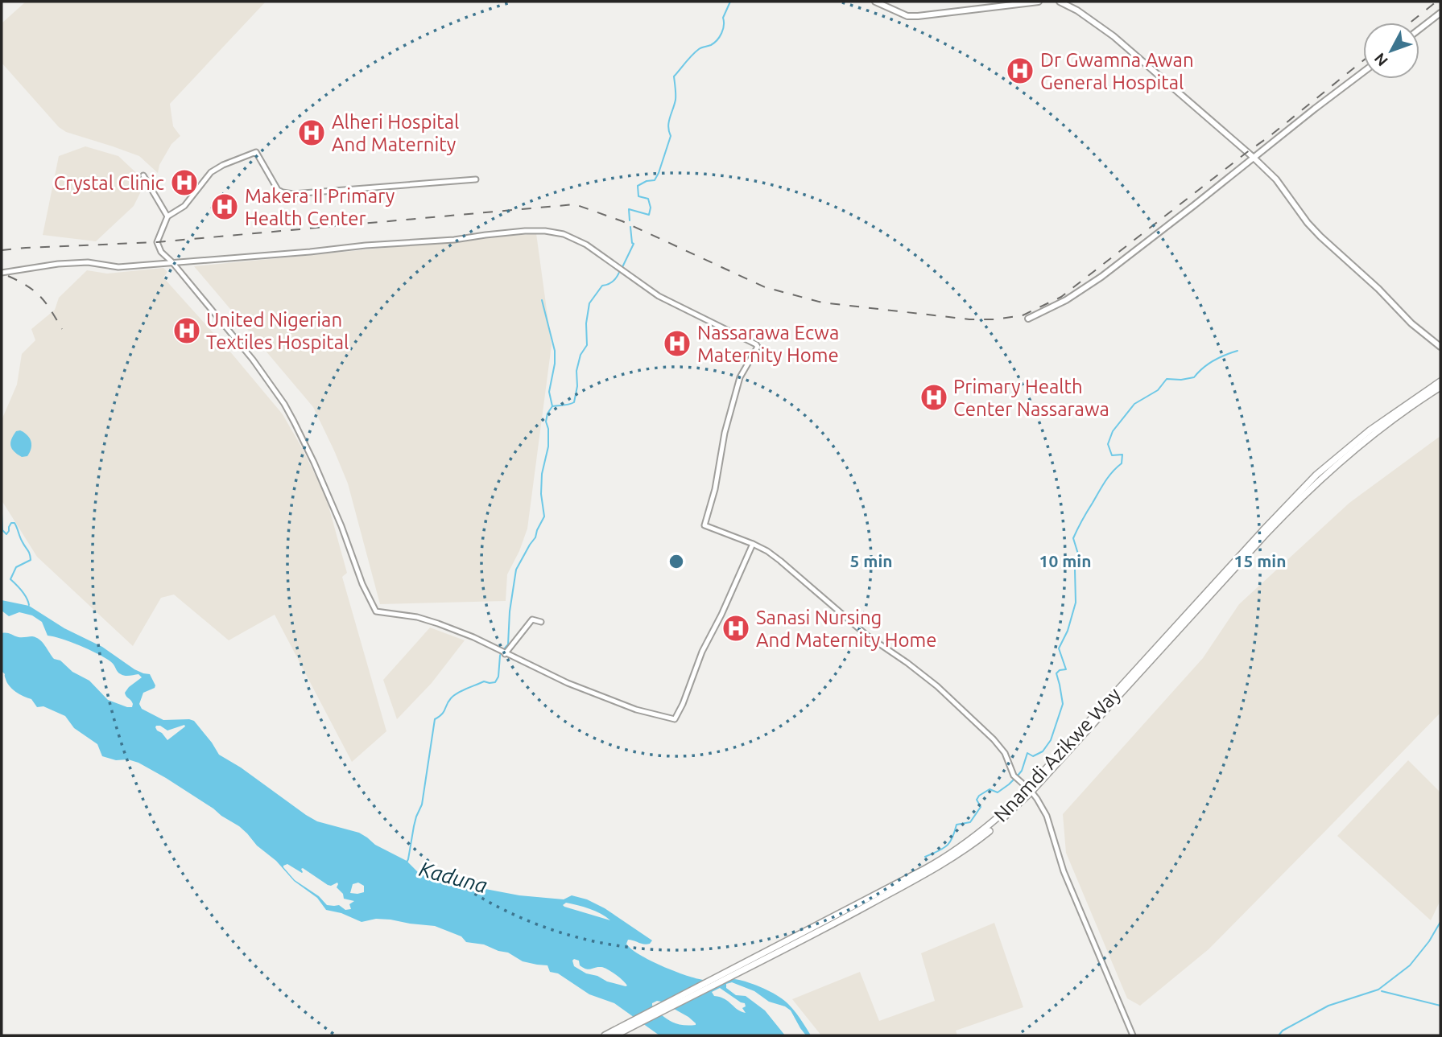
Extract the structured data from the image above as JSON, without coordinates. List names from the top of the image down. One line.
{"streets":{"highway":["Nnamdi Azikwe Way"]},"water":["Kaduna"],"places":{"hospital":["Dr Gwamna Awan General Hospital","Alheri Hospital And Maternity","Crystal Clinic","Makera II Primary Health Center","United Nigerian Textiles Hospital","Nassarawa Ecwa Maternity Home","Primary Health Center Nassarawa","Sanasi Nursing And Maternity Home"]},"north":"bottom left","rings":["5 min","10 min","15 min"]}
